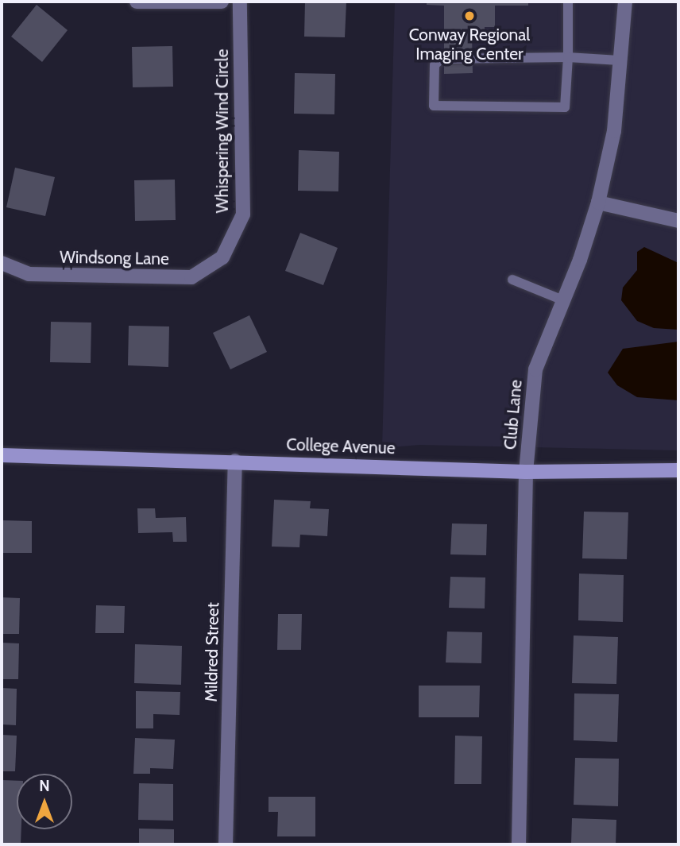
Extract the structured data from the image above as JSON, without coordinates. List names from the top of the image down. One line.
{"streets":{"street":["Whispering Wind Circle","Windsong Lane","Club Lane","College Avenue","Mildred Street"]},"crossings":[["Whispering Wind Circle","Windsong Lane"],["Club Lane","College Avenue"],["College Avenue","Mildred Street"]],"places":["Conway Regional Imaging Center"],"north":"top"}
